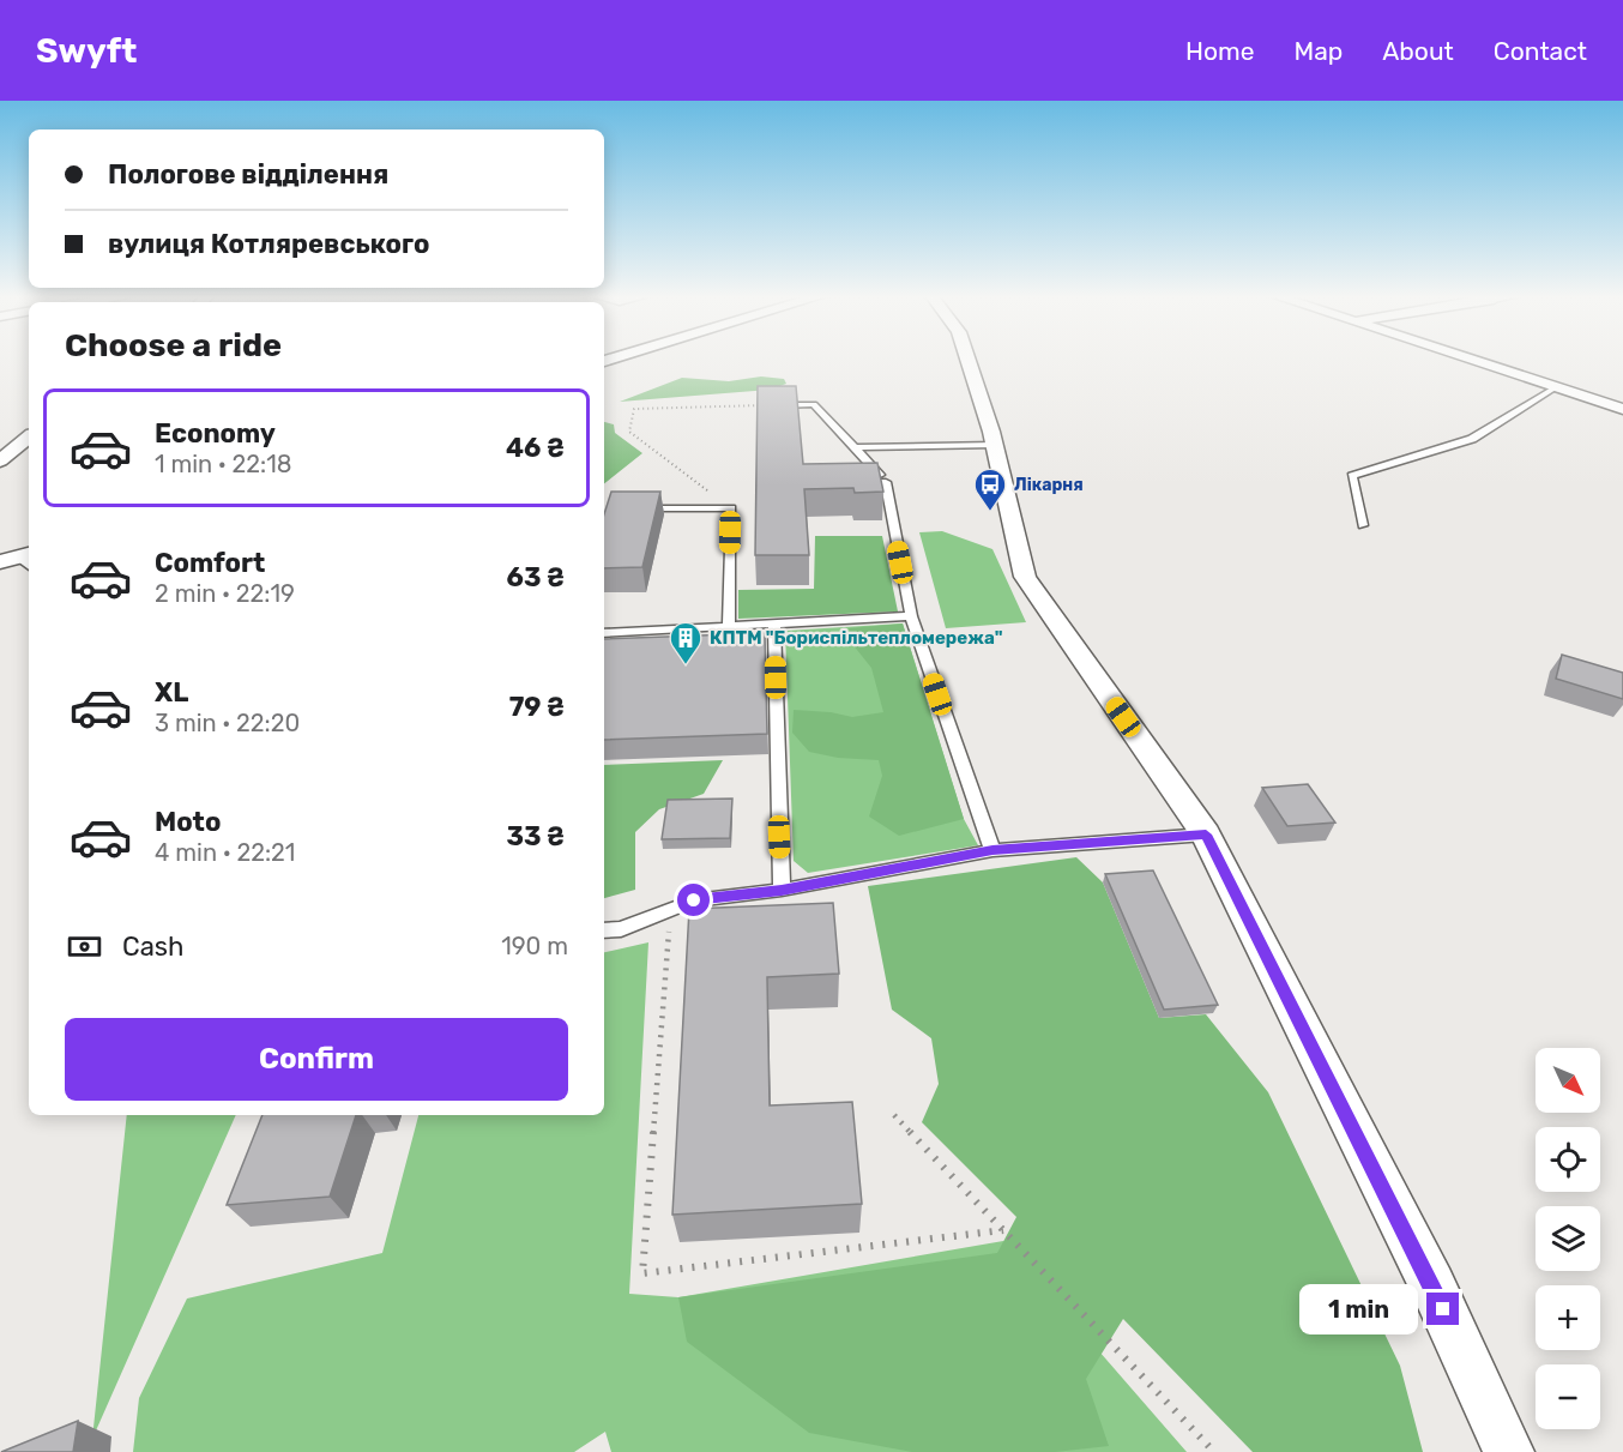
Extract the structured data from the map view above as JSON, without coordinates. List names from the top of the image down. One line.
{"places":{"bus stop":["Лікарня"],"building":["КПТМ \"Бориспільтепломережа\""]},"north":"bottom right","page":{"header":"Swyft","nav":["Home","Map","About","Contact"],"banner":["Пологове відділення","вулиця Котляревського"],"heading":"Choose a ride","list":[{"name":"Economy","note":"1 min · 22:18","value":"46 ₴"},{"name":"Comfort","note":"2 min · 22:19","value":"63 ₴"},{"name":"XL","note":"3 min · 22:20","value":"79 ₴"},{"name":"Moto","note":"4 min · 22:21","value":"33 ₴"}],"pay":["Cash","190 m"],"buttons":"Confirm","map_buttons":["+","−"],"bubble":"1 min"}}
